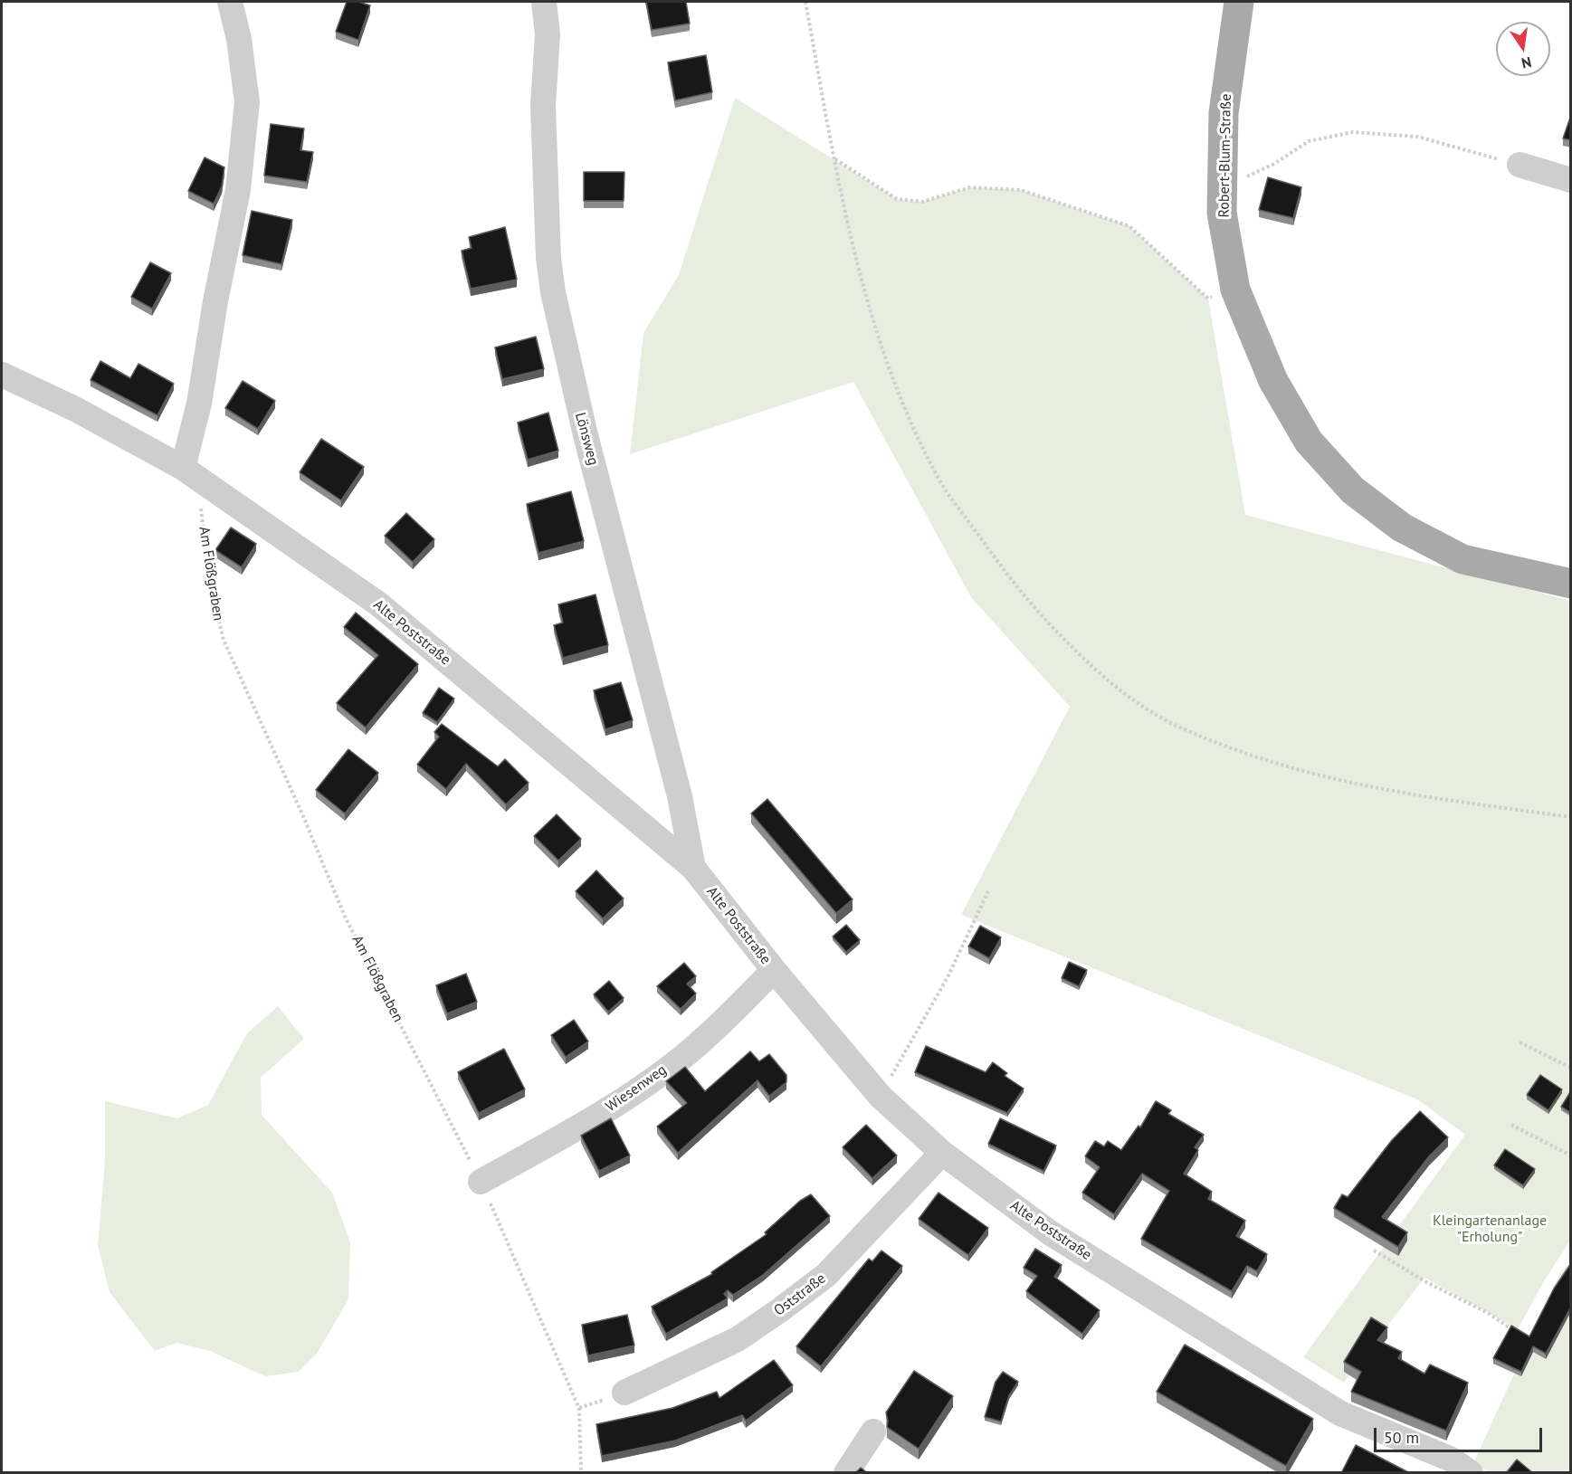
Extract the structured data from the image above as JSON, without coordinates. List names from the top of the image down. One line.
{"streets":{"main road":["Robert-Blum-Straße"],"street":["Lönsweg","Alte Poststraße","Wiesenweg","Oststraße"],"path":["Am Flößgraben"]},"crossings":[["Lönsweg","Alte Poststraße"],["Am Flößgraben","Alte Poststraße"],["Am Flößgraben","Wiesenweg"],["Alte Poststraße","Wiesenweg"],["Alte Poststraße","Oststraße"]],"parks":["Kleingartenanlage \"Erholung\""],"scale_bar":"50 m","north":"bottom"}
